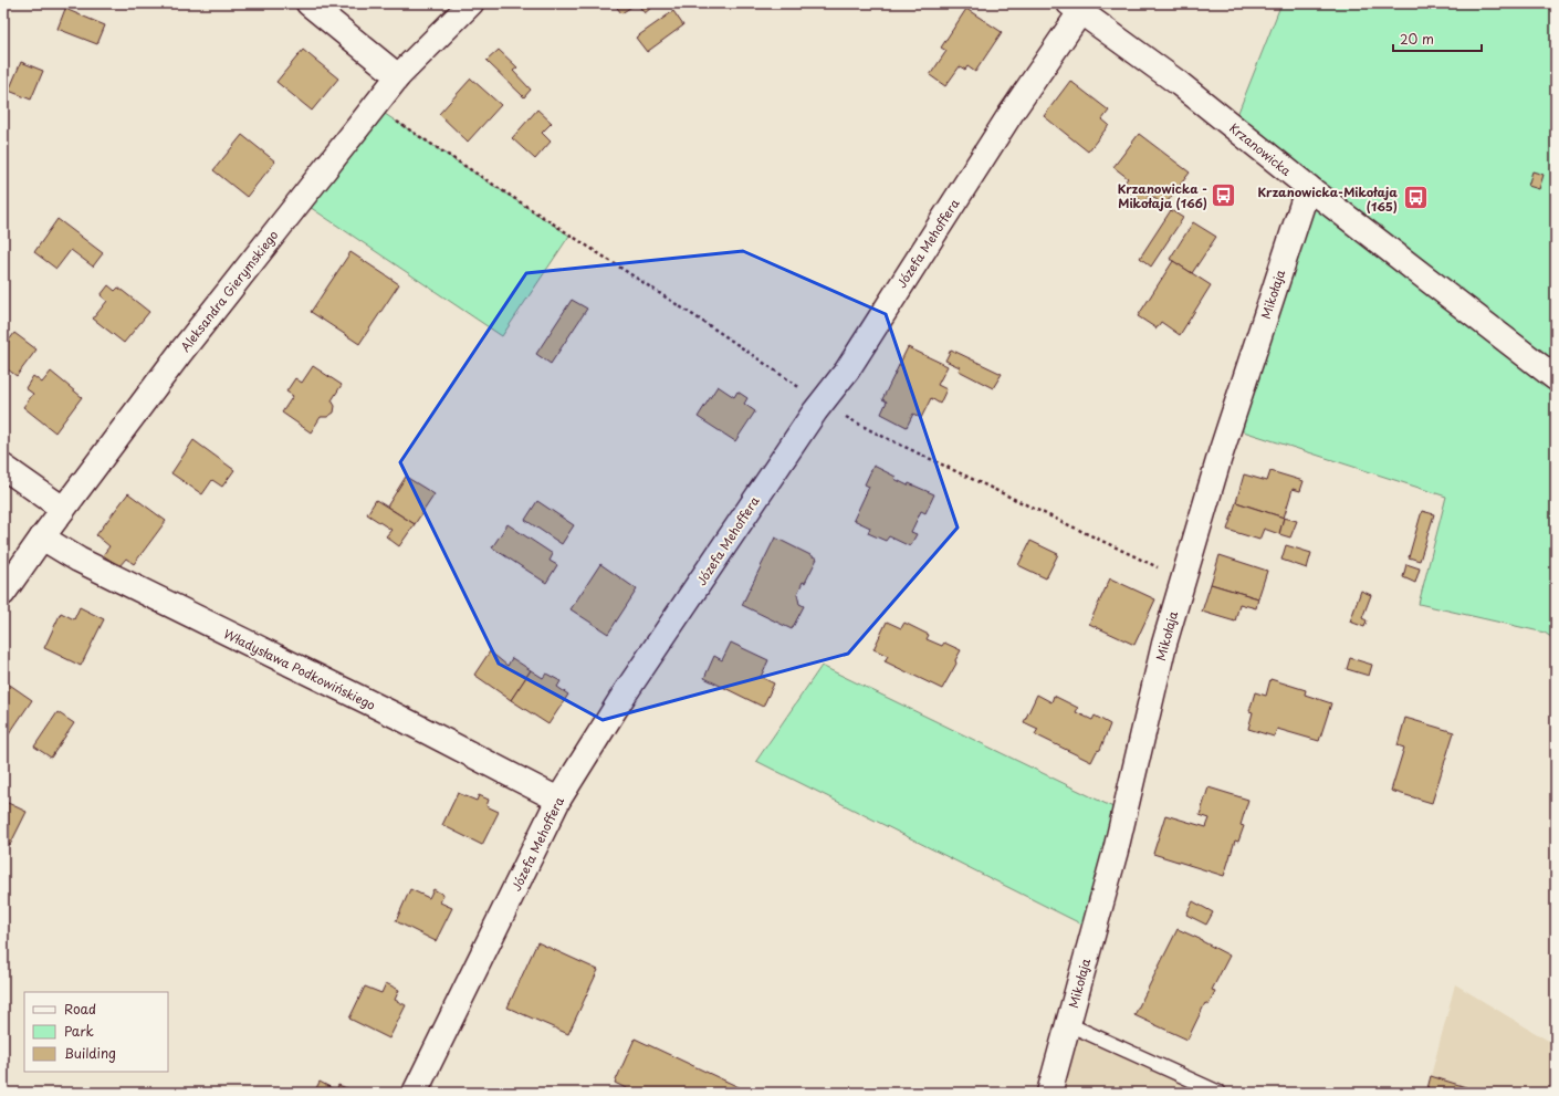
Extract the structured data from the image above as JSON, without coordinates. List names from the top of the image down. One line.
{"streets":{"street":["Krzanowicka","Józefa Mehoffera","Aleksandra Gierymskiego","Mikołaja","Władysława Podkowińskiego"]},"crossings":[["Krzanowicka","Józefa Mehoffera"],["Krzanowicka","Mikołaja"],["Józefa Mehoffera","Władysława Podkowińskiego"],["Aleksandra Gierymskiego","Władysława Podkowińskiego"]],"places":{"bus stop":["Krzanowicka - Mikołaja (166)","Krzanowicka-Mikołaja (165)"]},"legend":["Road","Park","Building"],"scale_bar":"20 m"}
